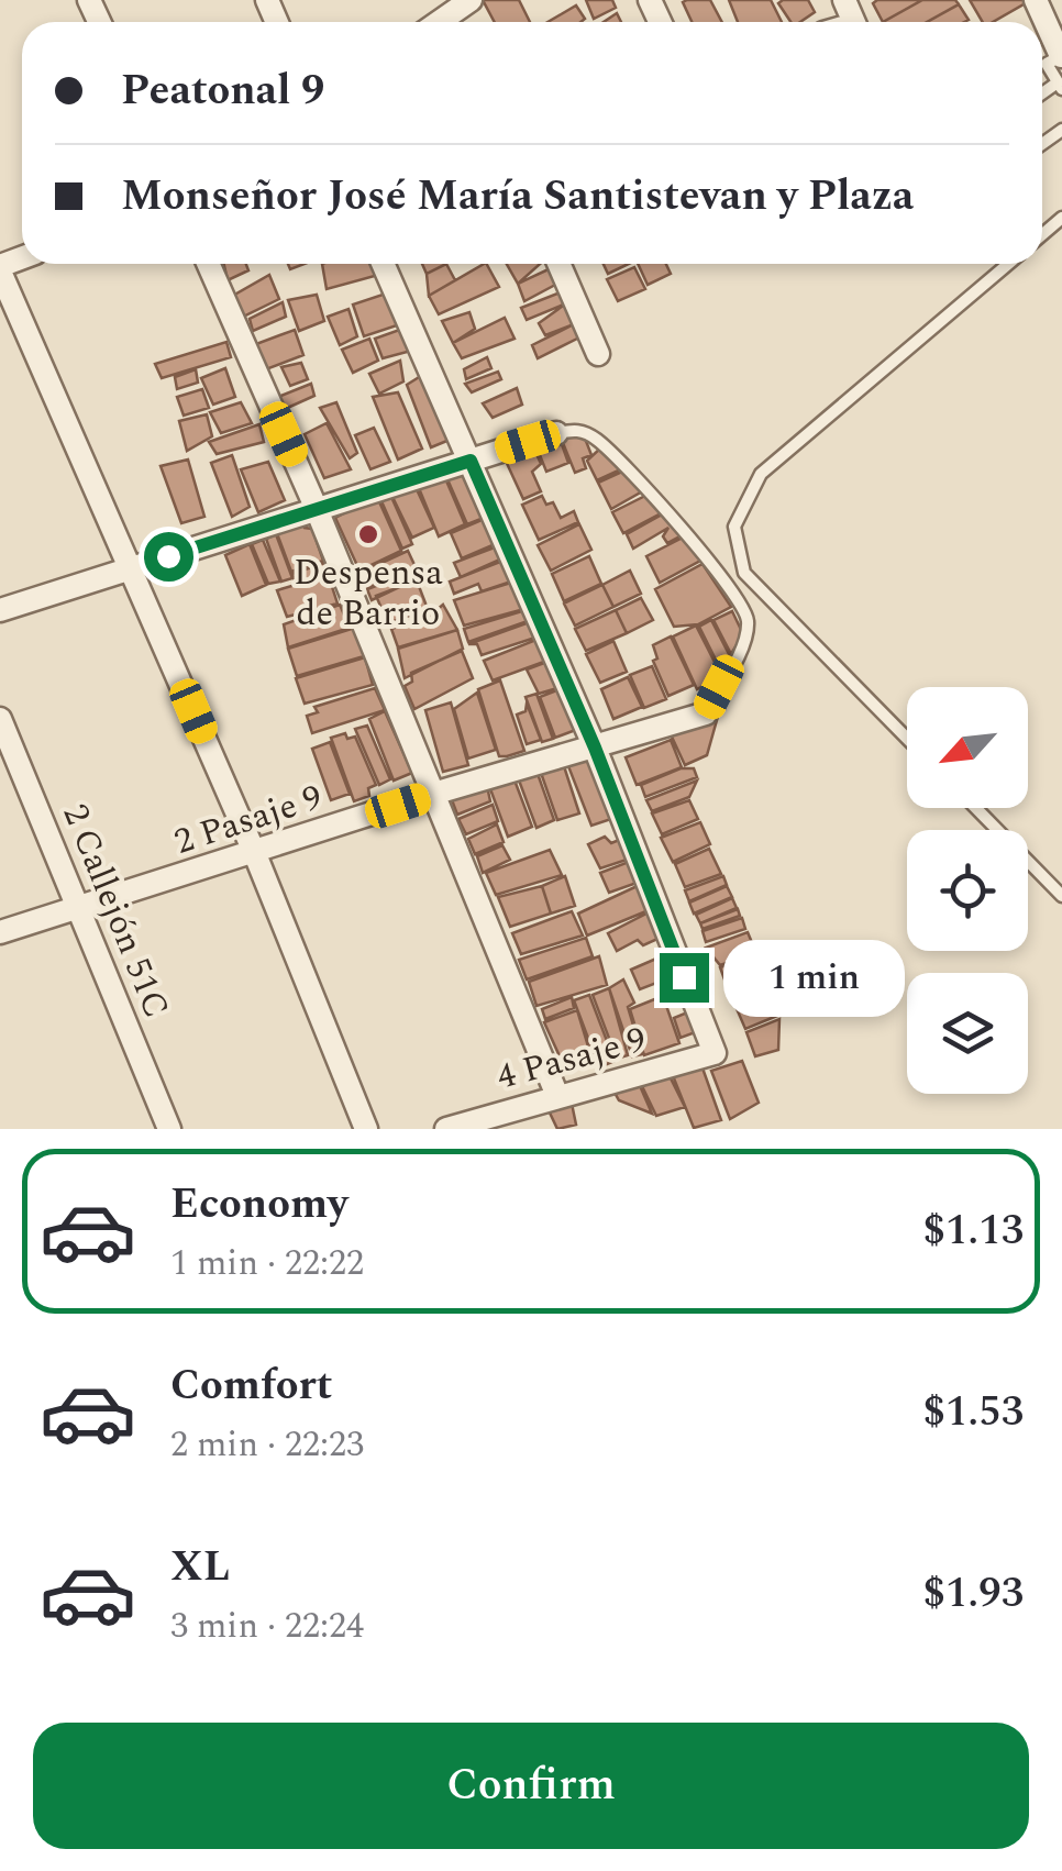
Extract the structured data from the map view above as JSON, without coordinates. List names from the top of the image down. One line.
{"streets":{"street":["2 Pasaje 9","2 Callejón 51C","4 Pasaje 9"]},"crossings":[["2 Pasaje 9","2 Callejón 51C"],["2 Pasaje 9","4 Pasaje 9"]],"places":["Despensa de Barrio"],"north":"bottom left","page":{"banner":["Peatonal 9","Monseñor José María Santistevan y Plaza"],"bubble":"1 min","list":[{"name":"Economy","note":"1 min · 22:22","value":"$1.13"},{"name":"Comfort","note":"2 min · 22:23","value":"$1.53"},{"name":"XL","note":"3 min · 22:24","value":"$1.93"}],"buttons":"Confirm"}}
